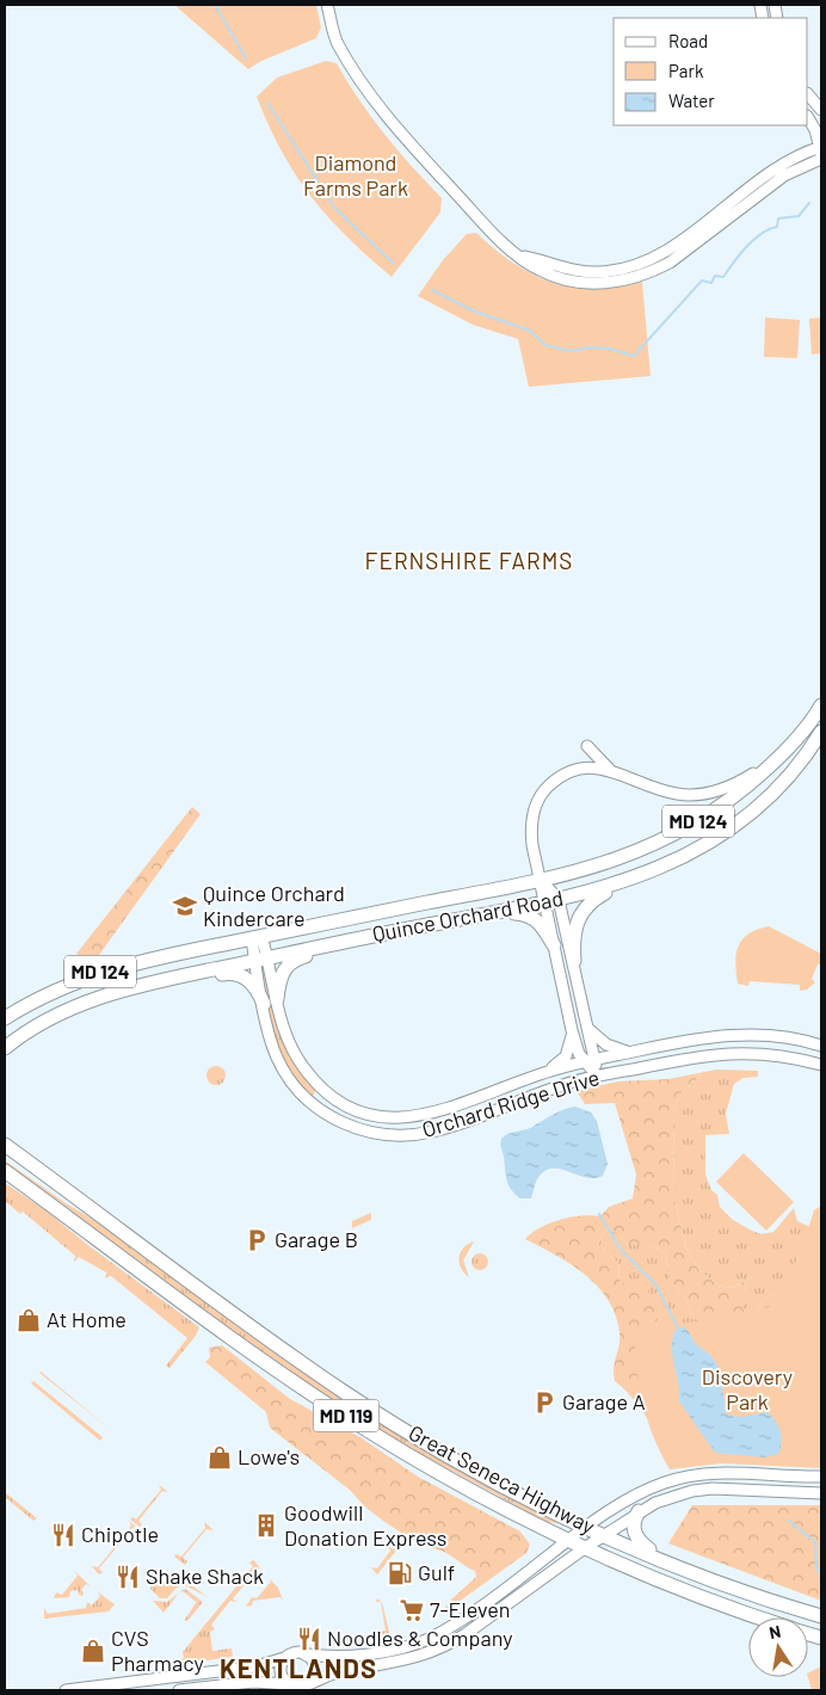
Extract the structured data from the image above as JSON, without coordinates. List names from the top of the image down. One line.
{"streets":{"main road":["MD 124","Quince Orchard Road","MD 119","Great Seneca Highway"],"street":["Orchard Ridge Drive"]},"crossings":[["Quince Orchard Road","Orchard Ridge Drive"]],"districts":["FERNSHIRE FARMS","KENTLANDS"],"parks":["Diamond Farms Park","Discovery Park"],"places":{"school or university":["Quince Orchard Kindercare"],"parking":["Garage B","Garage A"],"shop":["At Home","Lowe's","CVS Pharmacy"],"building":["Goodwill Donation Express"],"restaurant":["Chipotle","Shake Shack","Noodles & Company"],"fuel station":["Gulf"],"supermarket":["7-Eleven"]},"legend":["Road","Park","Water"],"north":"top"}
